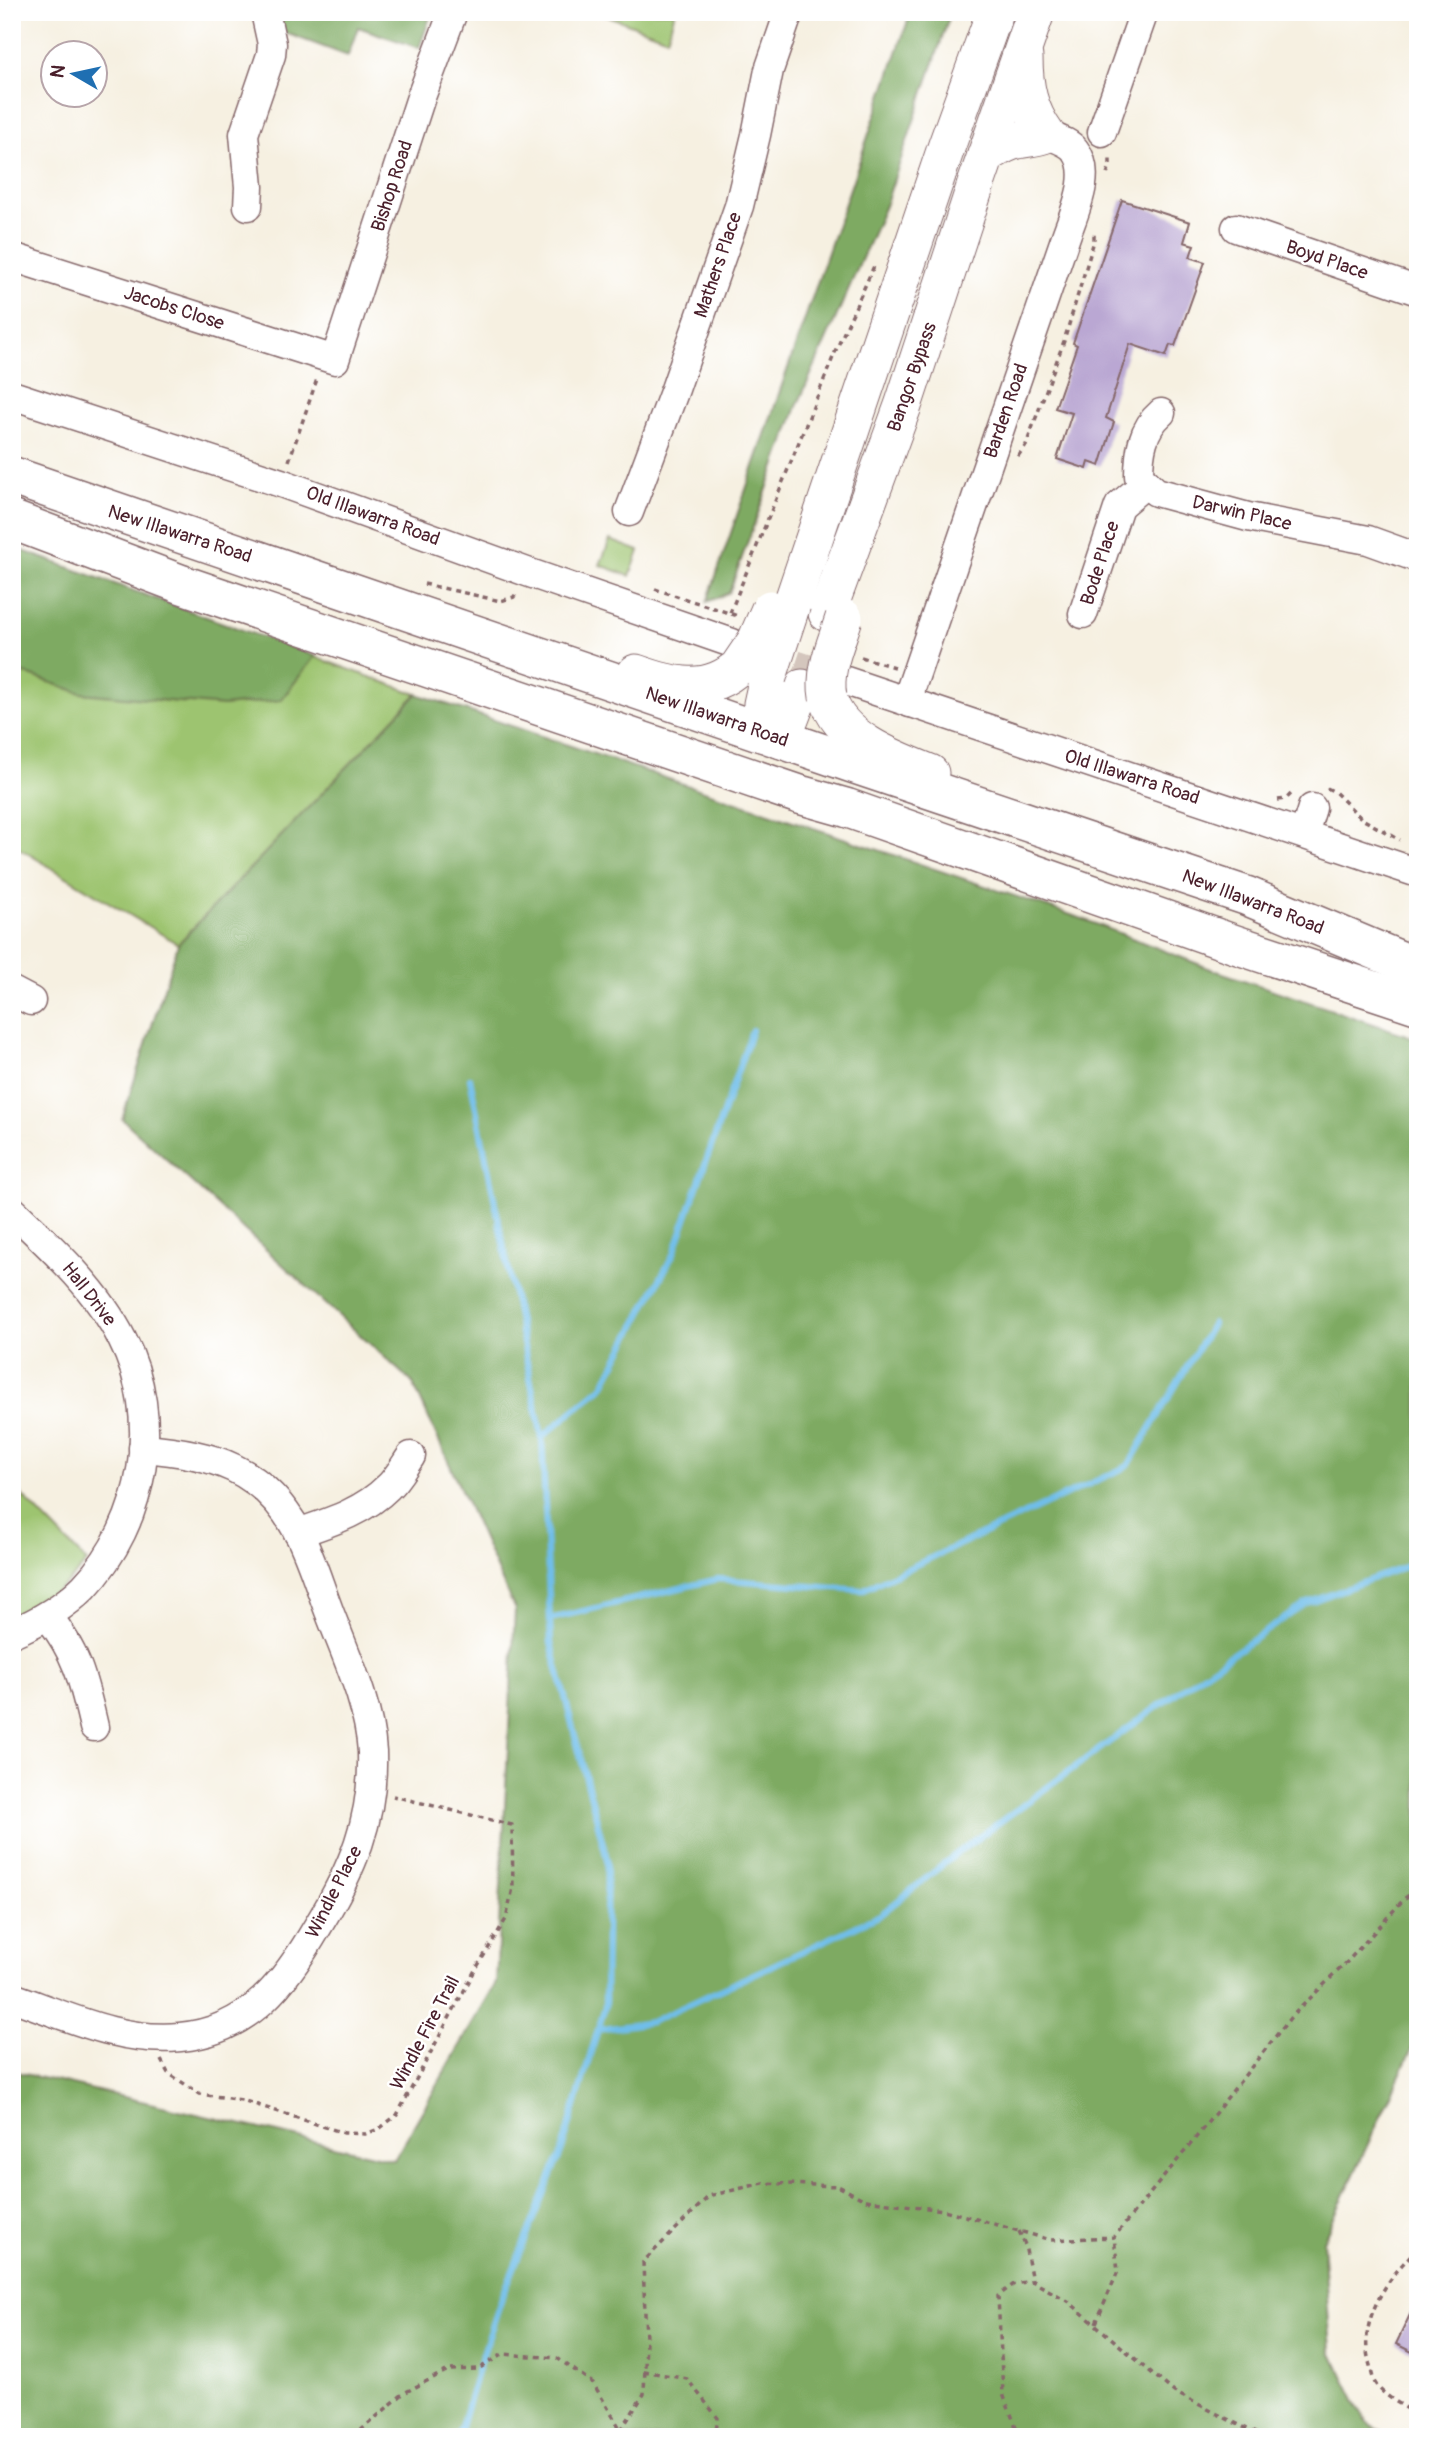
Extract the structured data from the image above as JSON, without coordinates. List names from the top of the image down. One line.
{"streets":{"highway":["New Illawarra Road"],"main road":["Bangor Bypass"],"street":["Bishop Road","Boyd Place","Mathers Place","Jacobs Close","Barden Road","Darwin Place","Old Illawarra Road","Bode Place","Hall Drive","Windle Place"],"path":["Windle Fire Trail"]},"crossings":[["Bishop Road","Jacobs Close"],["Bangor Bypass","Old Illawarra Road"],["Bangor Bypass","New Illawarra Road"],["Barden Road","Old Illawarra Road"],["Darwin Place","Bode Place"],["Hall Drive","Windle Place"],["Windle Place","Windle Fire Trail"]],"north":"left"}
